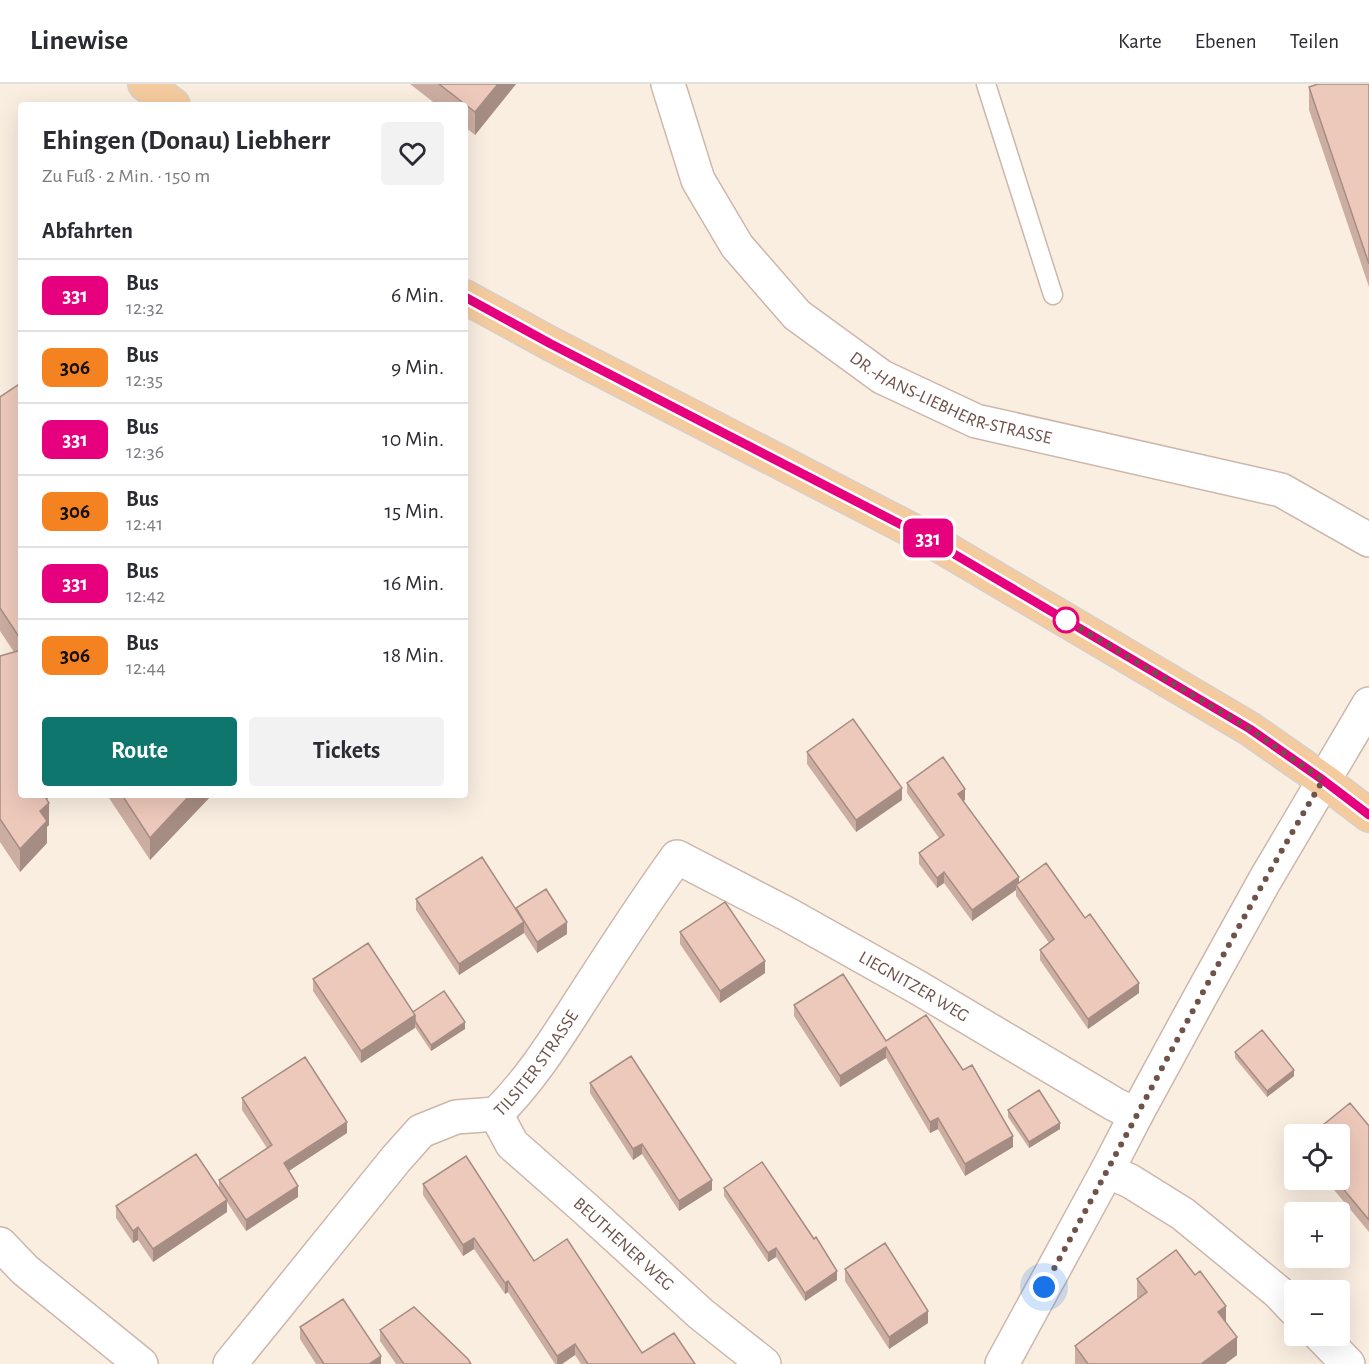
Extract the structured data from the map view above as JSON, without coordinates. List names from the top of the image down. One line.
{"streets":{"street":["DR.-HANS-LIEBHERR-STRASSE","LIEGNITZER WEG","TILSITER STRASSE","BEUTHENER WEG"]},"crossings":[["LIEGNITZER WEG","TILSITER STRASSE"],["TILSITER STRASSE","BEUTHENER WEG"]],"lines":["bus line 331"],"page":{"header":"Linewise","nav":["Karte","Ebenen","Teilen"],"on_map":"331","heading":[["Ehingen (Donau) Liebherr","Zu Fuß · 2 Min. · 150 m"],"Abfahrten"],"list":[{"mark":"331","name":"Bus","note":"12:32","value":"6 Min."},{"mark":"306","name":"Bus","note":"12:35","value":"9 Min."},{"mark":"331","name":"Bus","note":"12:36","value":"10 Min."},{"mark":"306","name":"Bus","note":"12:41","value":"15 Min."},{"mark":"331","name":"Bus","note":"12:42","value":"16 Min."},{"mark":"306","name":"Bus","note":"12:44","value":"18 Min."}],"buttons":["Route","Tickets"],"map_buttons":["+","−"]}}
